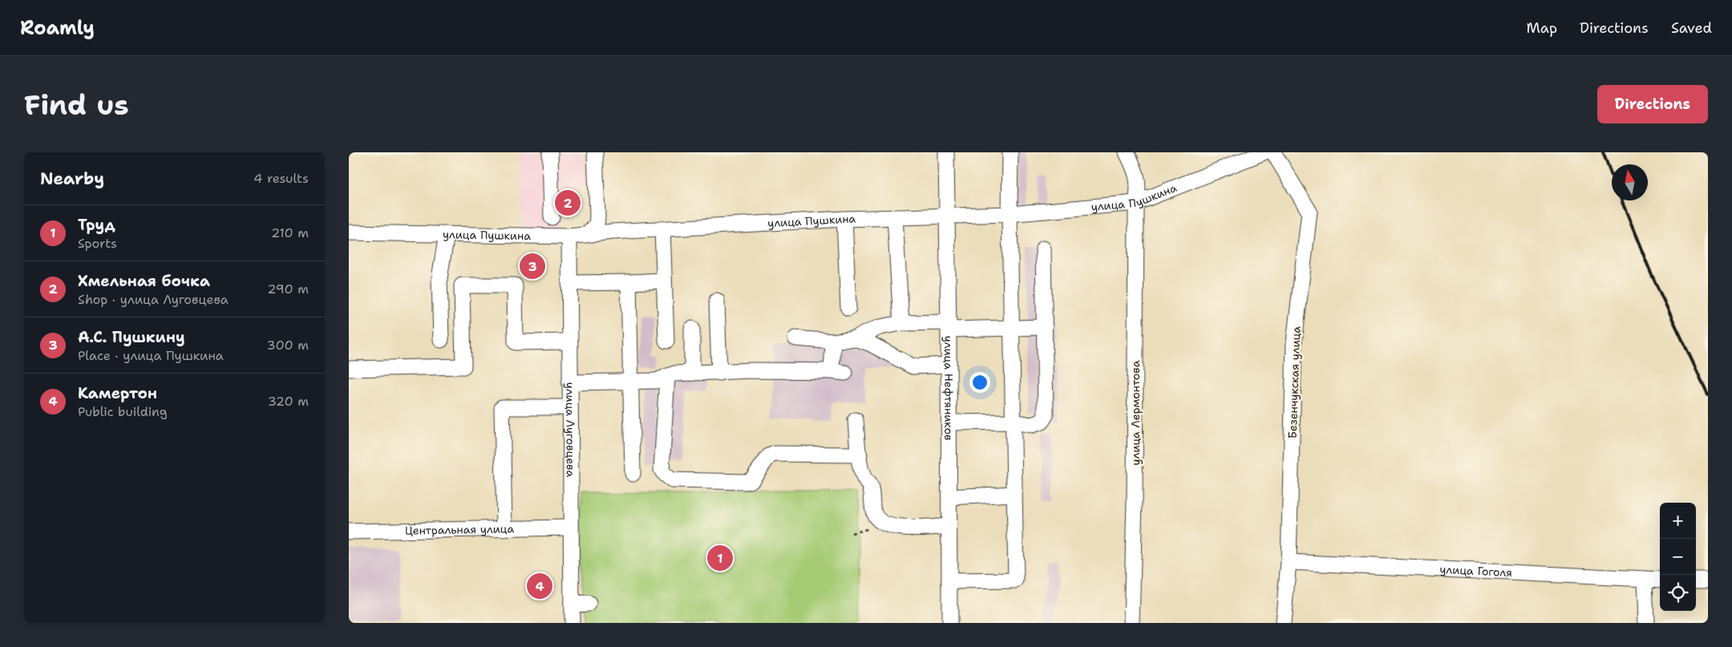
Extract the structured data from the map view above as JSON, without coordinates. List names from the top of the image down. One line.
{"streets":{"street":["улица Пушкина","Безенчукская улица","улица Нефтяников","улица Лермонтова","улица Луговцева","Центральная улица","улица Гоголя"]},"crossings":[["улица Пушкина","улица Нефтяников"],["улица Пушкина","улица Лермонтова"],["улица Пушкина","улица Луговцева"],["Безенчукская улица","улица Гоголя"],["улица Луговцева","Центральная улица"]],"north":"top","page":{"header":"Roamly","nav":["Map","Directions","Saved"],"buttons":"Directions","title":"Find us","heading":["Nearby","4 results"],"pins":["2","3","1","4"],"list":[{"mark":"1","name":"Труд","note":"Sports","value":"210 m"},{"mark":"2","name":"Хмельная бочка","note":"Shop · улица Луговцева","value":"290 m"},{"mark":"3","name":"А.С. Пушкину","note":"Place · улица Пушкина","value":"300 m"},{"mark":"4","name":"Камертон","note":"Public building","value":"320 m"}],"map_buttons":["+","−"]}}
